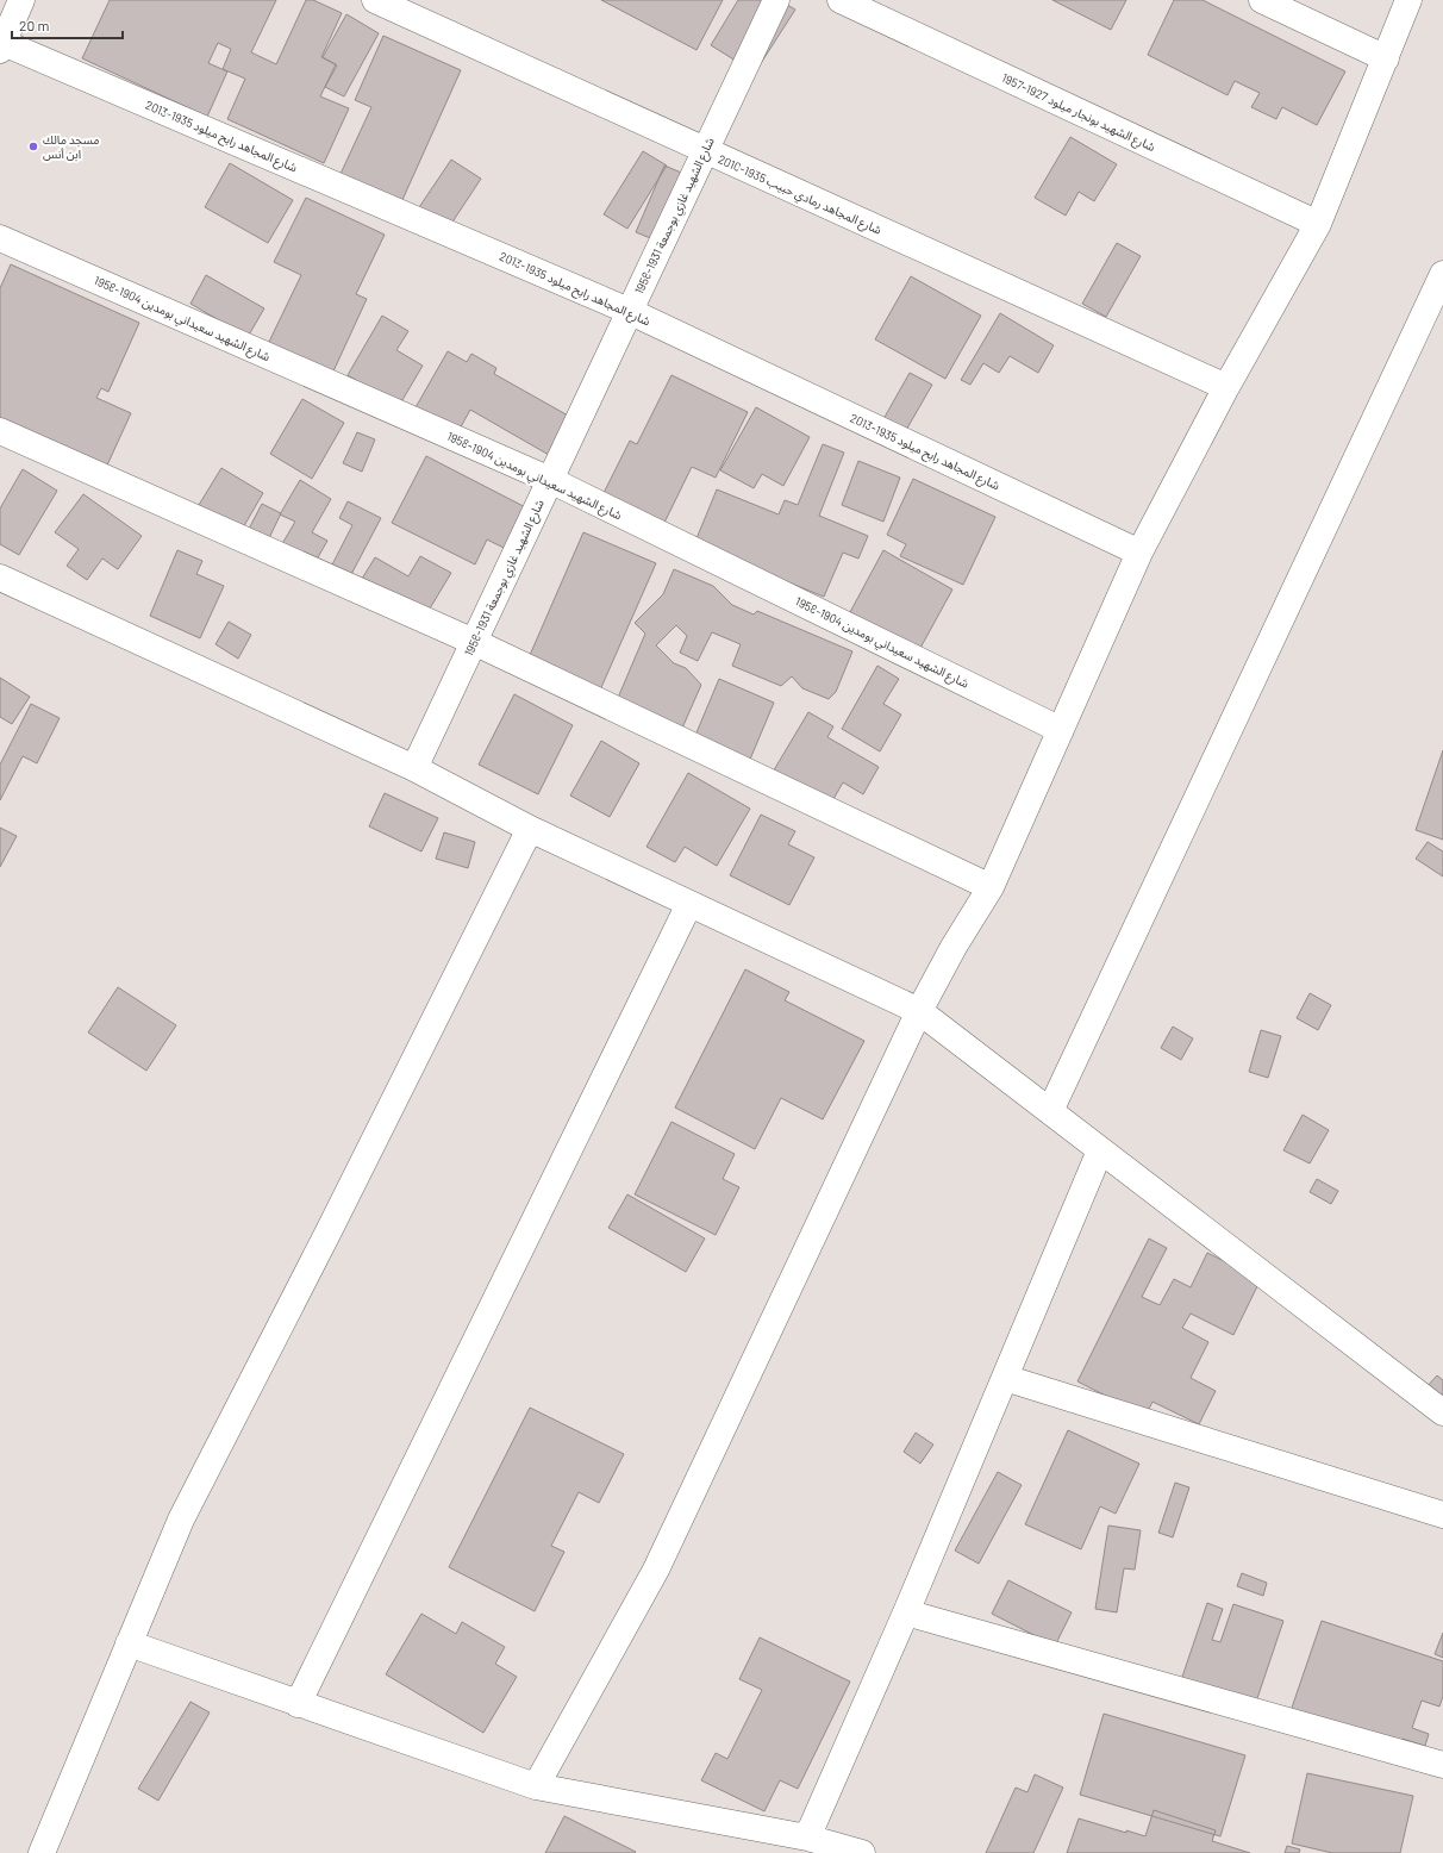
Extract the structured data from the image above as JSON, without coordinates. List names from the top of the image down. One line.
{"streets":{"street":["شارع الشهيد بونجار ميلود 1927-1957","شارع المجاهد رابح ميلود 1935-2013","شارع المجاهد رمادي حبيب 1935-2010","شارع الشهيد غازي بوجمعة 1931-1958","شارع الشهيد سعيداني بومدين 1904-1958"]},"crossings":[["شارع المجاهد رابح ميلود 1935-2013","شارع الشهيد غازي بوجمعة 1931-1958"],["شارع المجاهد رمادي حبيب 1935-2010","شارع الشهيد غازي بوجمعة 1931-1958"],["شارع الشهيد غازي بوجمعة 1931-1958","شارع الشهيد سعيداني بومدين 1904-1958"]],"places":["مسجد مالك ابن أنس"],"scale_bar":"20 m"}
